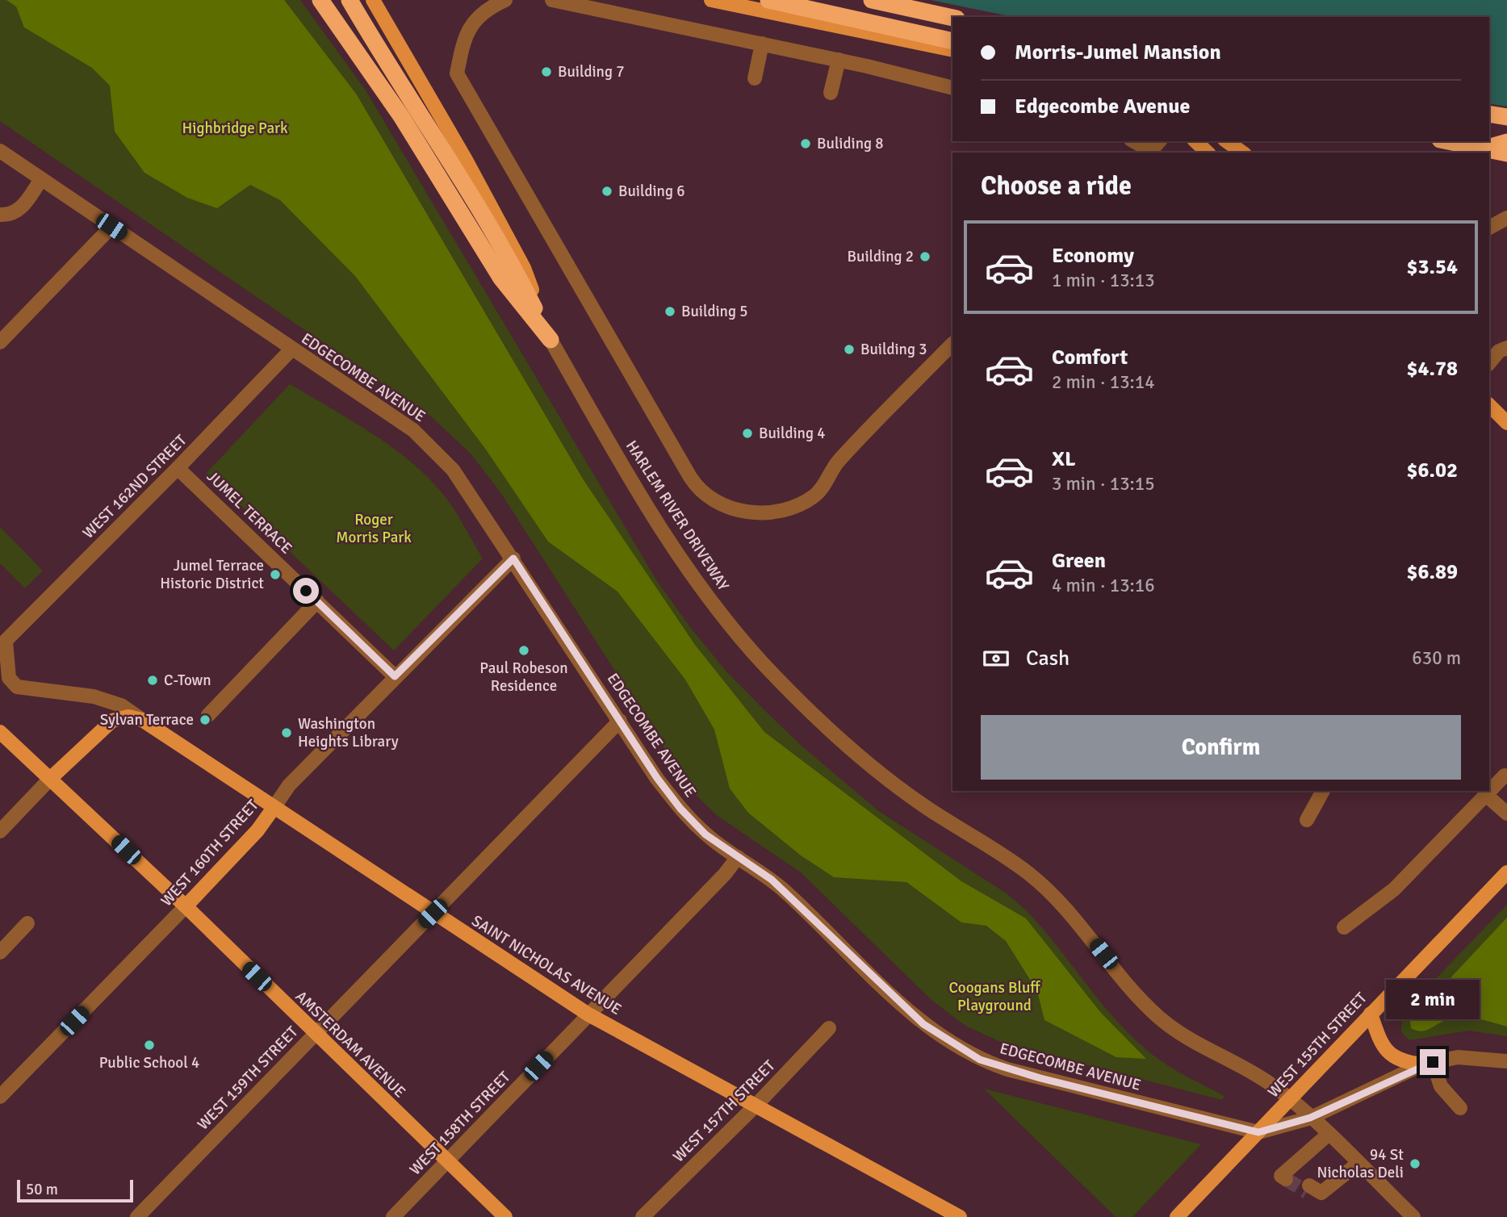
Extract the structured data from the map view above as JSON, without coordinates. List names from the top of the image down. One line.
{"streets":{"main road":["WEST 160TH STREET","SAINT NICHOLAS AVENUE","AMSTERDAM AVENUE","WEST 155TH STREET"],"street":["EDGECOMBE AVENUE","WEST 162ND STREET","JUMEL TERRACE","HARLEM RIVER DRIVEWAY","WEST 159TH STREET","WEST 157TH STREET","WEST 158TH STREET"]},"crossings":[["EDGECOMBE AVENUE","WEST 162ND STREET"],["EDGECOMBE AVENUE","HARLEM RIVER DRIVEWAY"],["EDGECOMBE AVENUE","WEST 160TH STREET"],["EDGECOMBE AVENUE","WEST 155TH STREET"],["EDGECOMBE AVENUE","WEST 159TH STREET"],["EDGECOMBE AVENUE","WEST 158TH STREET"],["WEST 162ND STREET","JUMEL TERRACE"],["WEST 162ND STREET","SAINT NICHOLAS AVENUE"],["JUMEL TERRACE","WEST 160TH STREET"],["HARLEM RIVER DRIVEWAY","WEST 155TH STREET"],["WEST 160TH STREET","SAINT NICHOLAS AVENUE"],["WEST 160TH STREET","AMSTERDAM AVENUE"],["SAINT NICHOLAS AVENUE","WEST 159TH STREET"],["SAINT NICHOLAS AVENUE","WEST 157TH STREET"],["SAINT NICHOLAS AVENUE","WEST 158TH STREET"],["AMSTERDAM AVENUE","WEST 159TH STREET"],["AMSTERDAM AVENUE","WEST 158TH STREET"]],"parks":["Highbridge Park","Roger Morris Park","Coogans Bluff Playground"],"places":["Building 7","Buliding 8","Building 6","Building 2","Building 5","Building 3","Building 4","Jumel Terrace Historic District","Paul Robeson Residence","C-Town","Sylvan Terrace","Washington Heights Library","Public School 4","94 St Nicholas Deli"],"scale_bar":"50 m","page":{"banner":["Morris-Jumel Mansion","Edgecombe Avenue"],"heading":"Choose a ride","list":[{"name":"Economy","note":"1 min · 13:13","value":"$3.54"},{"name":"Comfort","note":"2 min · 13:14","value":"$4.78"},{"name":"XL","note":"3 min · 13:15","value":"$6.02"},{"name":"Green","note":"4 min · 13:16","value":"$6.89"}],"pay":["Cash","630 m"],"buttons":"Confirm","bubble":"2 min","scale":"50 m"}}
